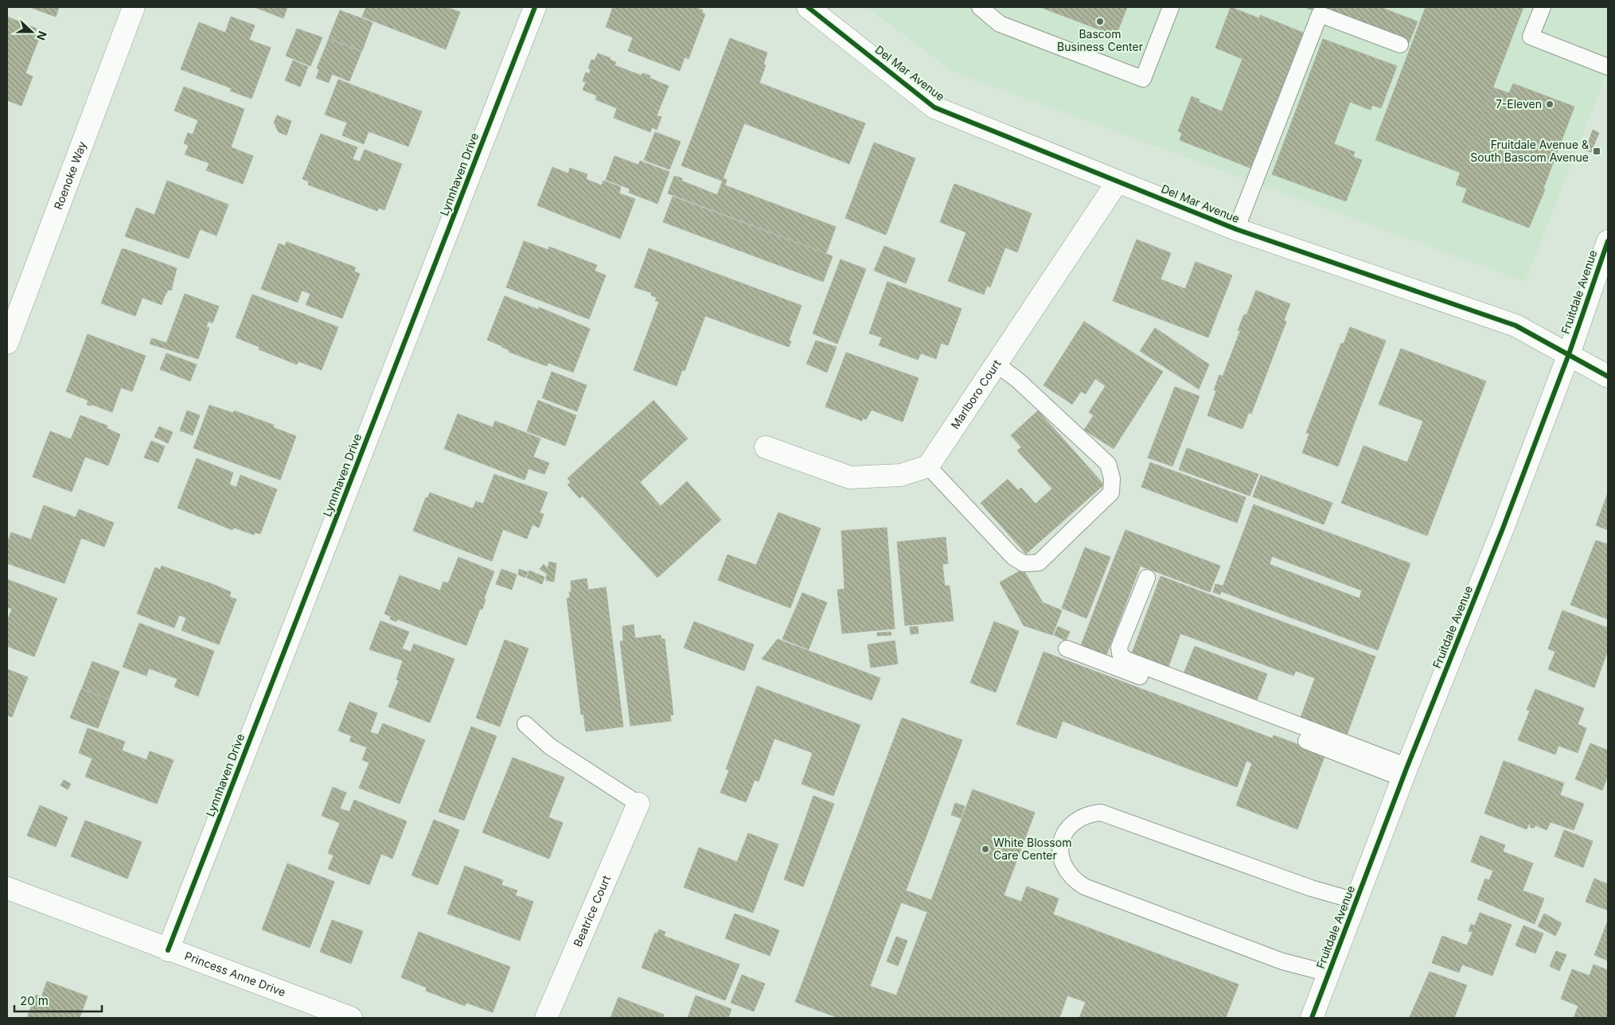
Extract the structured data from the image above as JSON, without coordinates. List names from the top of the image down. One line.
{"streets":{"street":["Del Mar Avenue","Lynnhaven Drive","Roenoke Way","Fruitdale Avenue","Marlboro Court","Beatrice Court","Princess Anne Drive"]},"crossings":[["Del Mar Avenue","Fruitdale Avenue"],["Del Mar Avenue","Marlboro Court"],["Lynnhaven Drive","Princess Anne Drive"]],"places":{"other":["Bascom Business Center","7-Eleven","White Blossom Care Center"],"transit":["Fruitdale Avenue & South Bascom Avenue"]},"scale_bar":"20 m","north":"right"}
